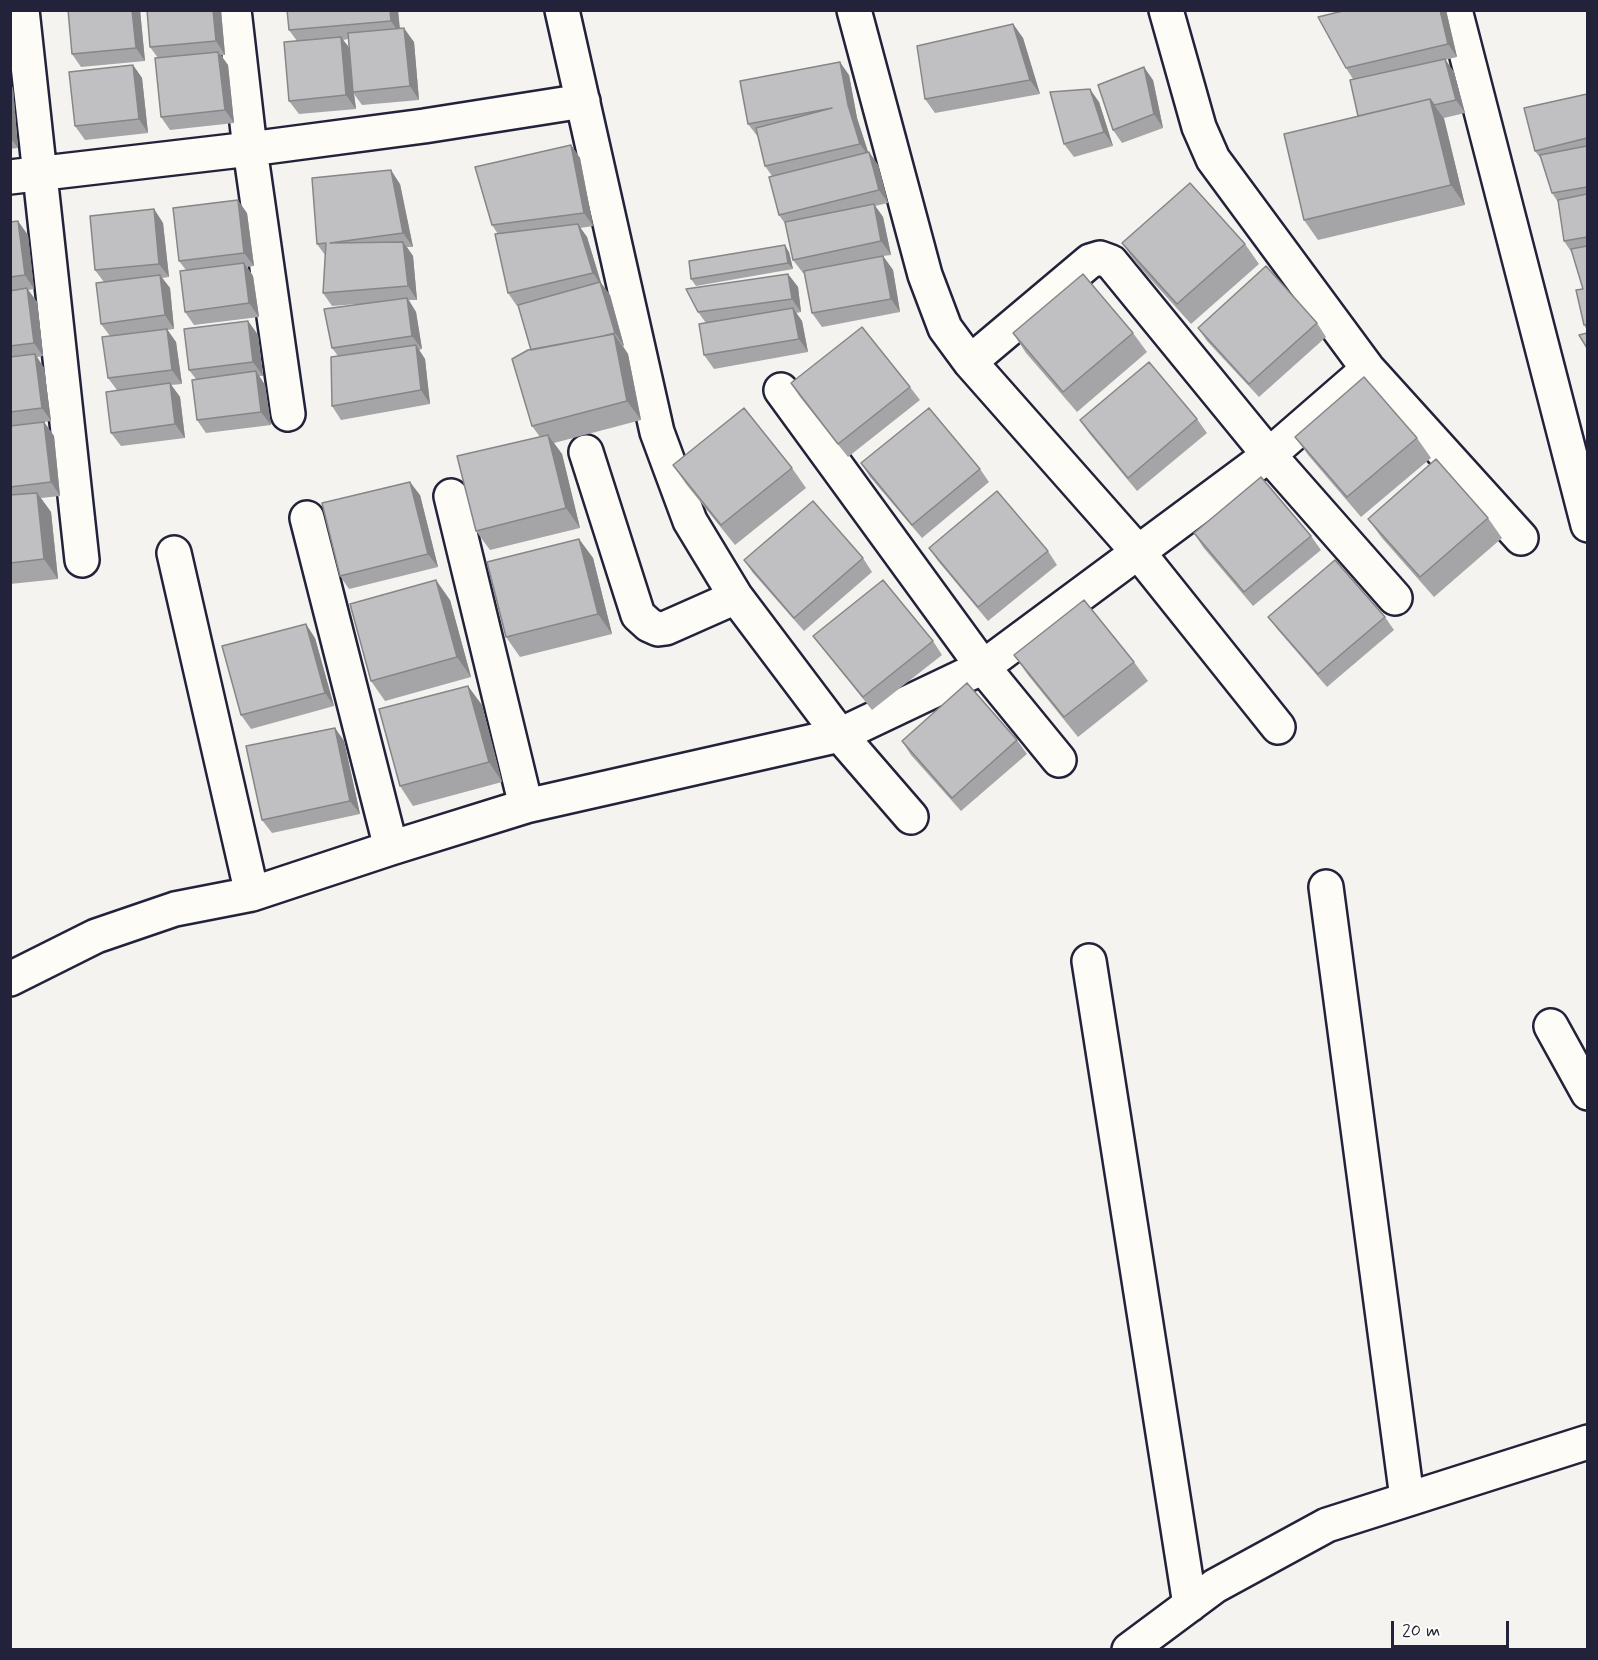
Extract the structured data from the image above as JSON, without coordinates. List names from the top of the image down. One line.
{"scale_bar":"20 m"}
